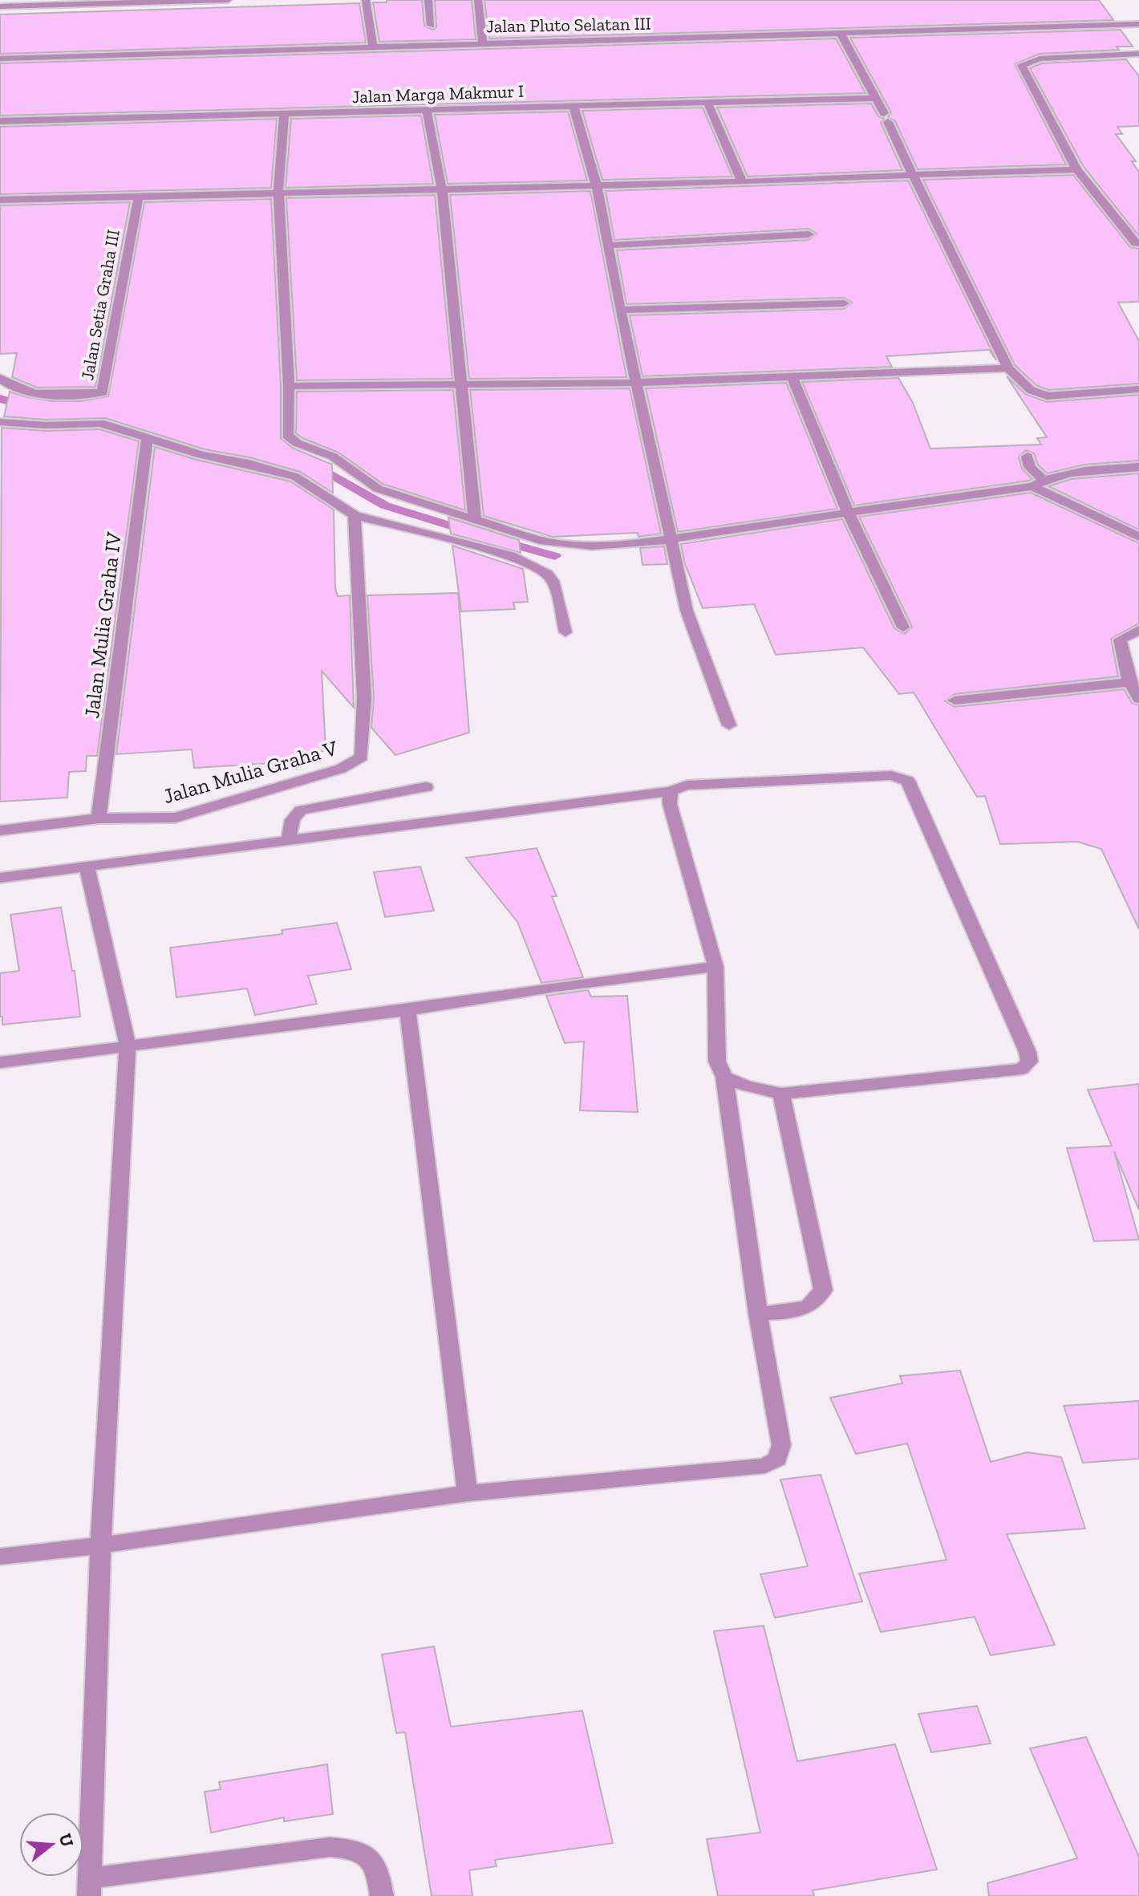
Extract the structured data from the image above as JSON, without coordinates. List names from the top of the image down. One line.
{"streets":{"street":["Jalan Pluto Selatan III","Jalan Marga Makmur I","Jalan Setia Graha III","Jalan Mulia Graha IV","Jalan Mulia Graha V"]},"crossings":[["Jalan Mulia Graha IV","Jalan Mulia Graha V"]],"north":"right"}
